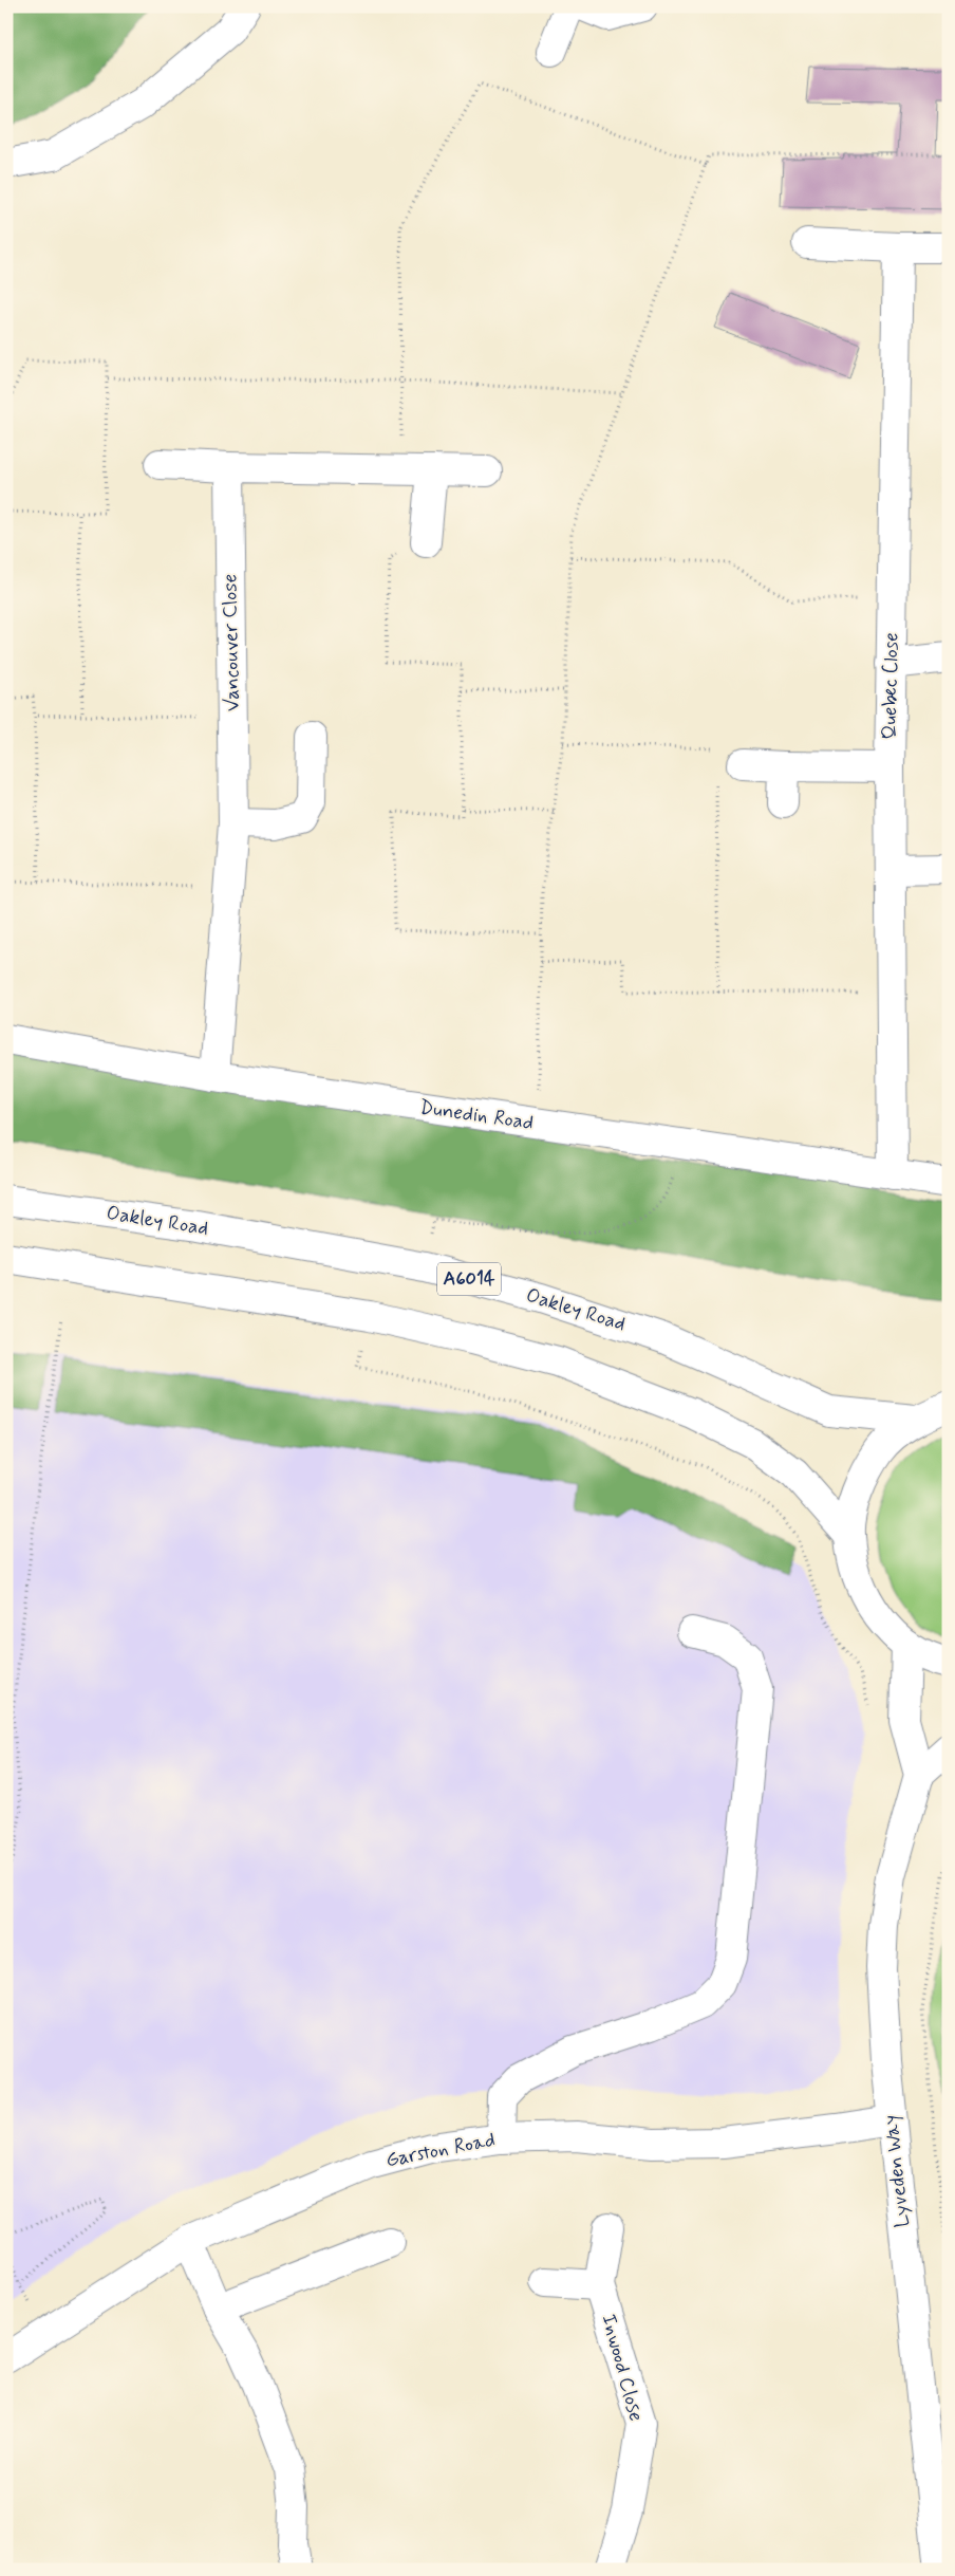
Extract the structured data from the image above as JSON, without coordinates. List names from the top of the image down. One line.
{"streets":{"street":["Vancouver Close","Quebec Close","Dunedin Road","Oakley Road","A6014","Garston Road","Lyveden Way","Inwood Close"]},"crossings":[["Vancouver Close","Dunedin Road"],["Quebec Close","Dunedin Road"],["Garston Road","Lyveden Way"]]}
